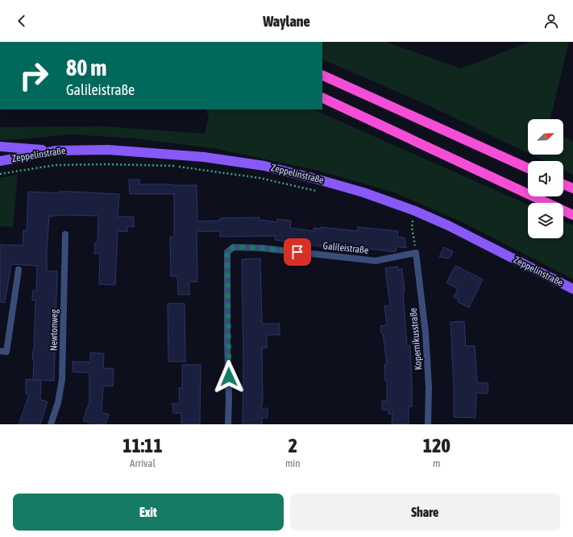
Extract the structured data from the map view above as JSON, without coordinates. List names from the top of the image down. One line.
{"streets":{"main road":["Zeppelinstraße"],"street":["Galileistraße","Newtonweg","Kopernikusstraße"]},"crossings":[["Galileistraße","Kopernikusstraße"]],"north":"top right","page":{"header":"Waylane","turn":["80 m","Galileistraße"],"eta":["11:11","Arrival","2","min","120","m"],"buttons":["Exit","Share"]}}
